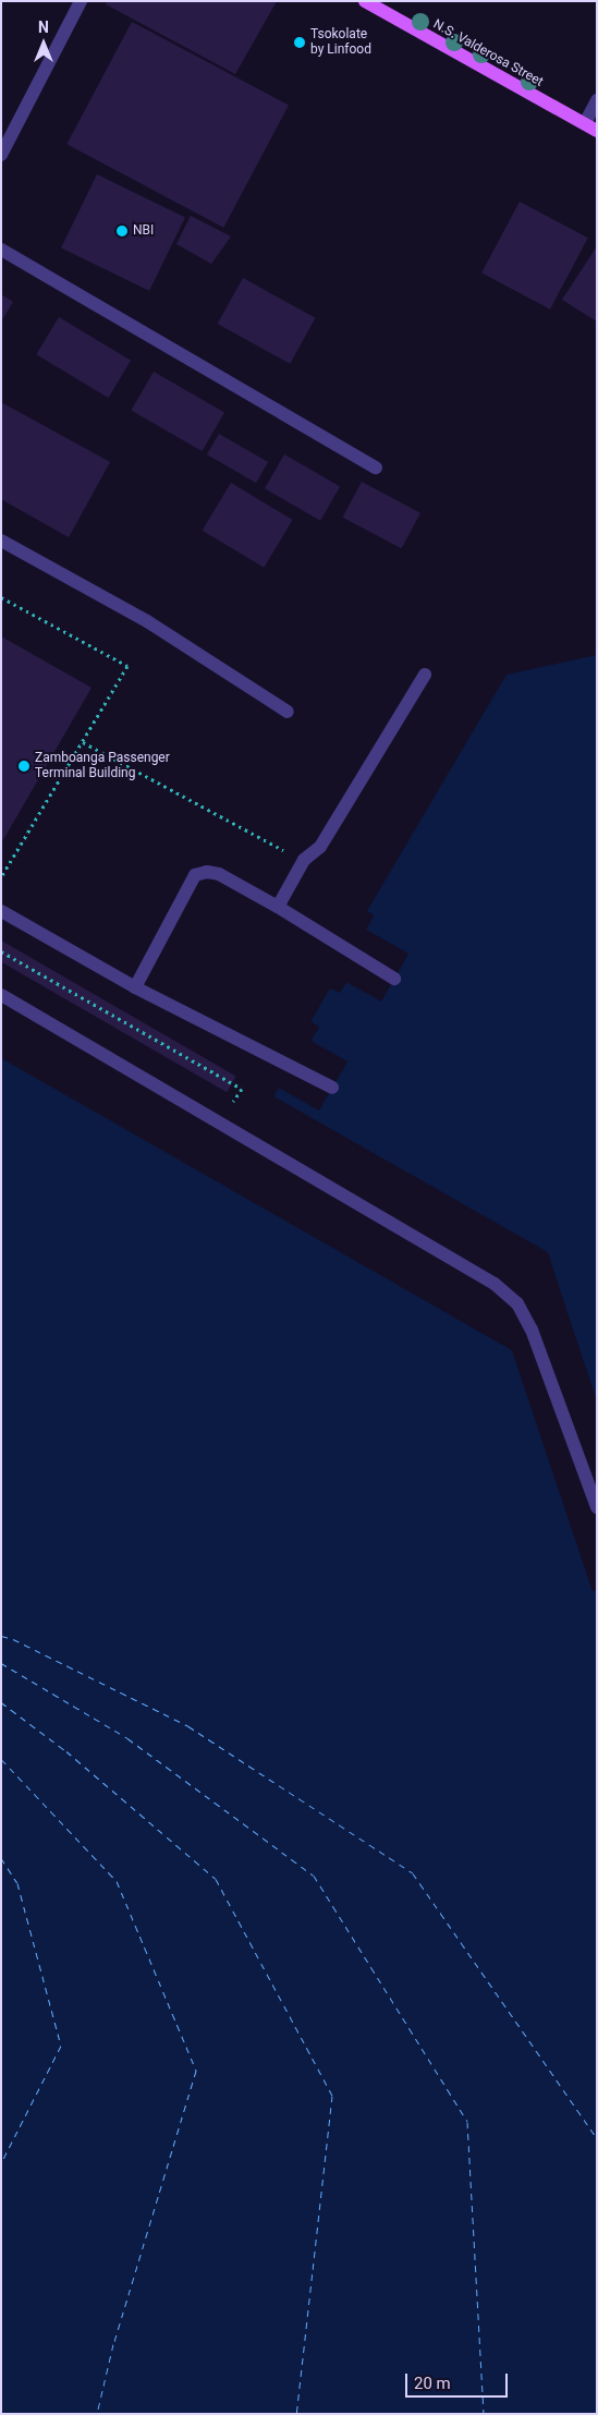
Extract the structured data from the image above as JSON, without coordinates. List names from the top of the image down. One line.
{"streets":{"main road":["N.S. Valderosa Street"]},"places":["Tsokolate by Linfood","NBI","Zamboanga Passenger Terminal Building"],"scale_bar":"20 m","north":"top"}
